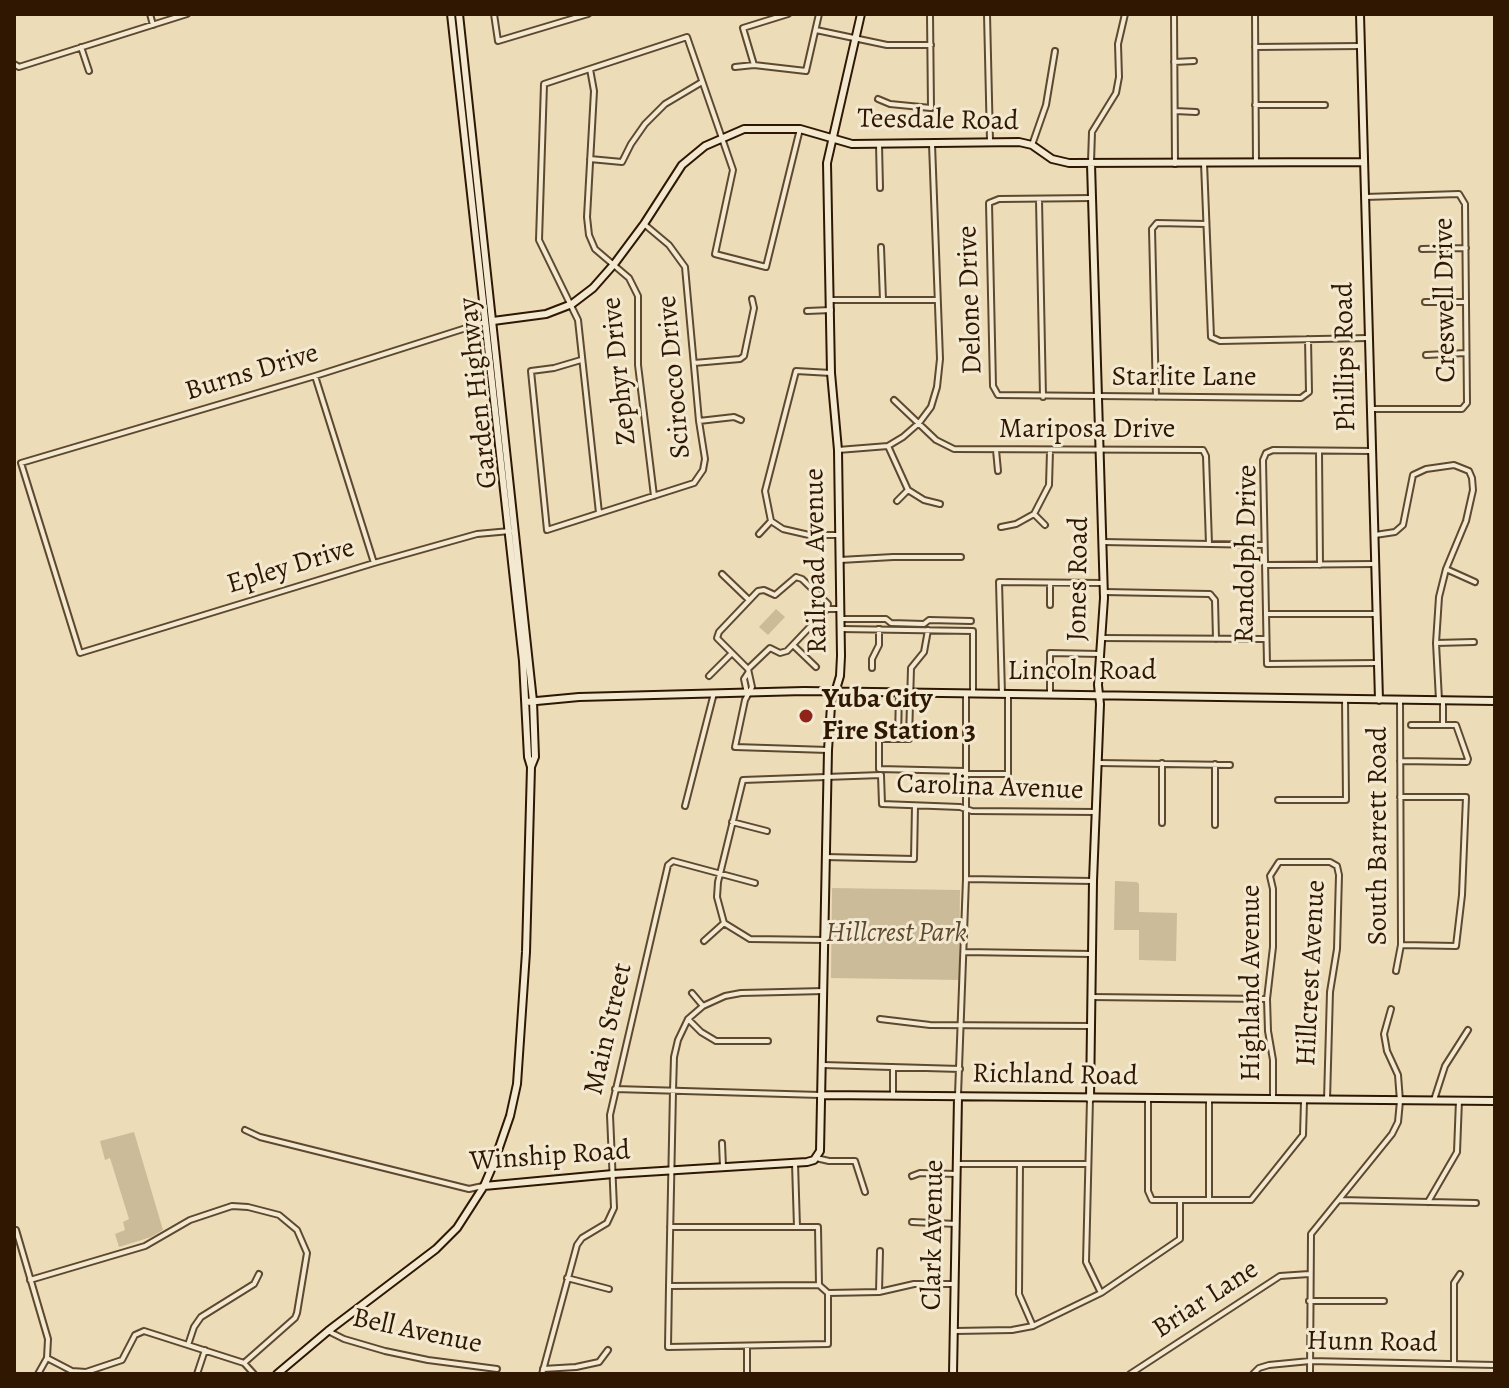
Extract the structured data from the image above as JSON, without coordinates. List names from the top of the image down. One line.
{"streets":{"street":["Teesdale Road","Delone Drive","Creswell Drive","Phillips Road","Zephyr Drive","Burns Drive","Scirocco Drive","Starlite Lane","Garden Highway","Mariposa Drive","Randolph Drive","Railroad Avenue","Epley Drive","Jones Road","Lincoln Road","Carolina Avenue","South Barrett Road","Hillcrest Avenue","Highland Avenue","Main Street","Richland Road","Winship Road","Clark Avenue","Briar Lane","Bell Avenue","Hunn Road"]},"crossings":[["Teesdale Road","Phillips Road"],["Teesdale Road","Zephyr Drive"],["Teesdale Road","Burns Drive"],["Teesdale Road","Scirocco Drive"],["Teesdale Road","Garden Highway"],["Teesdale Road","Railroad Avenue"],["Teesdale Road","Jones Road"],["Delone Drive","Starlite Lane"],["Delone Drive","Jones Road"],["Creswell Drive","Phillips Road"],["Phillips Road","Randolph Drive"],["Phillips Road","Lincoln Road"],["Zephyr Drive","Scirocco Drive"],["Burns Drive","Garden Highway"],["Burns Drive","Epley Drive"],["Starlite Lane","Jones Road"],["Garden Highway","Epley Drive"],["Garden Highway","Lincoln Road"],["Garden Highway","Winship Road"],["Garden Highway","Bell Avenue"],["Mariposa Drive","Jones Road"],["Railroad Avenue","Lincoln Road"],["Railroad Avenue","Carolina Avenue"],["Railroad Avenue","Richland Road"],["Railroad Avenue","Winship Road"],["Jones Road","Lincoln Road"],["Jones Road","Carolina Avenue"],["Jones Road","Richland Road"],["Lincoln Road","South Barrett Road"],["Hillcrest Avenue","Highland Avenue"],["Hillcrest Avenue","Richland Road"],["Highland Avenue","Richland Road"],["Main Street","Richland Road"],["Main Street","Winship Road"],["Richland Road","Clark Avenue"]],"parks":["Hillcrest Park"],"places":["Yuba City Fire Station 3"]}
